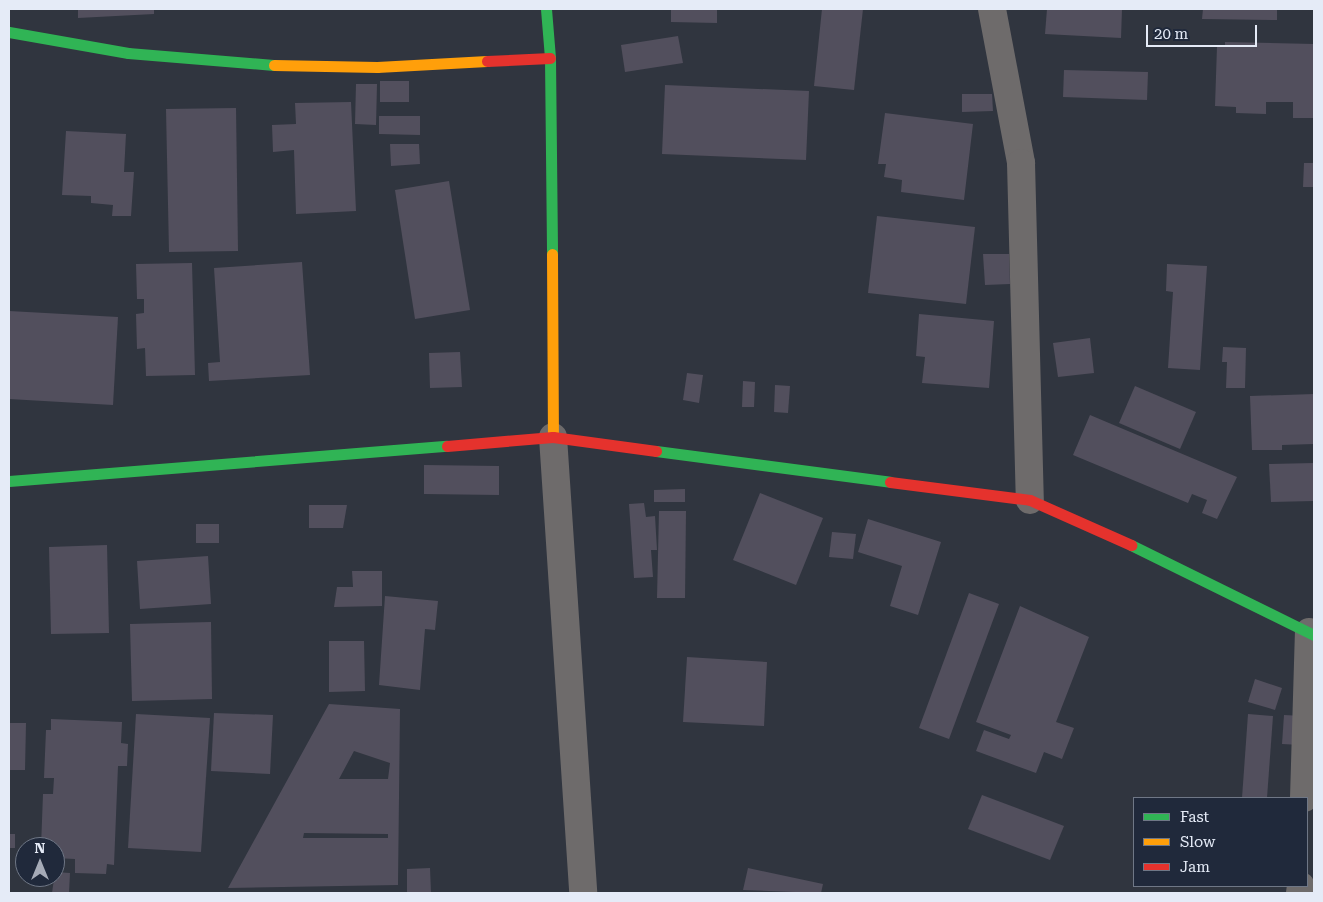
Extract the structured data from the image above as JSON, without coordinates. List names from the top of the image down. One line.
{"legend":["Fast","Slow","Jam"],"scale_bar":"20 m","north":"top"}
